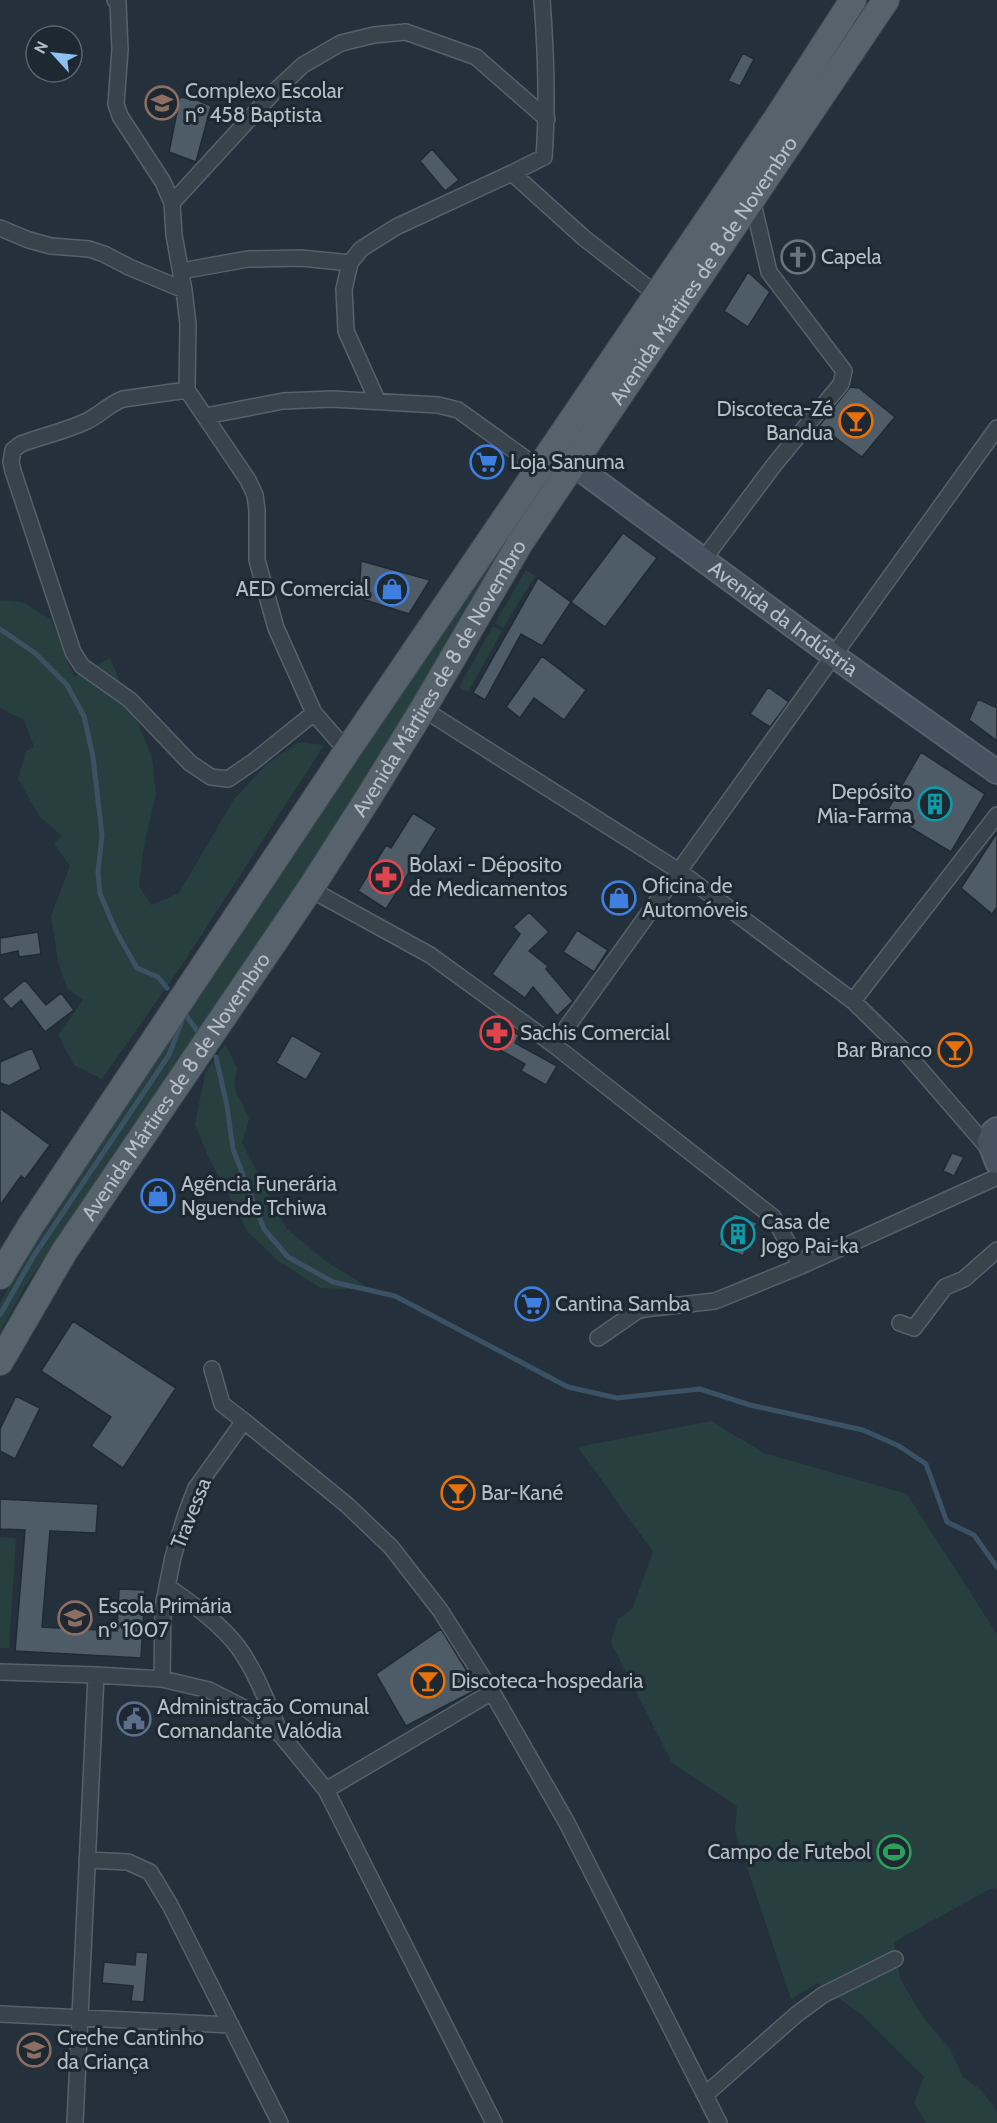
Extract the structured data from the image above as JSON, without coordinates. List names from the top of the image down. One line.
{"streets":{"main road":["Avenida Mártires de 8 de Novembro"],"street":["Avenida da Indústria","Travessa"]},"crossings":[["Avenida Mártires de 8 de Novembro","Avenida da Indústria"]],"places":{"school or university":["Complexo Escolar nº 458 Baptista","Escola Primária nº 1007","Creche Cantinho da Criança"],"church":["Capela"],"bar":["Discoteca-Zé Bandua","Bar Branco","Bar-Kané","Discoteca-hospedaria"],"supermarket":["Loja Sanuma","Cantina Samba"],"shop":["AED Comercial","Oficina de Automóveis","Agência Funerária Nguende Tchiwa"],"building":["Depósito Mia-Farma","Casa de Jogo Pai-ka"],"pharmacy":["Bolaxi - Déposito de Medicamentos","Sachis Comercial"],"public building":["Administração Comunal Comandante Valódia"],"sports":["Campo de Futebol"]},"north":"top left"}
